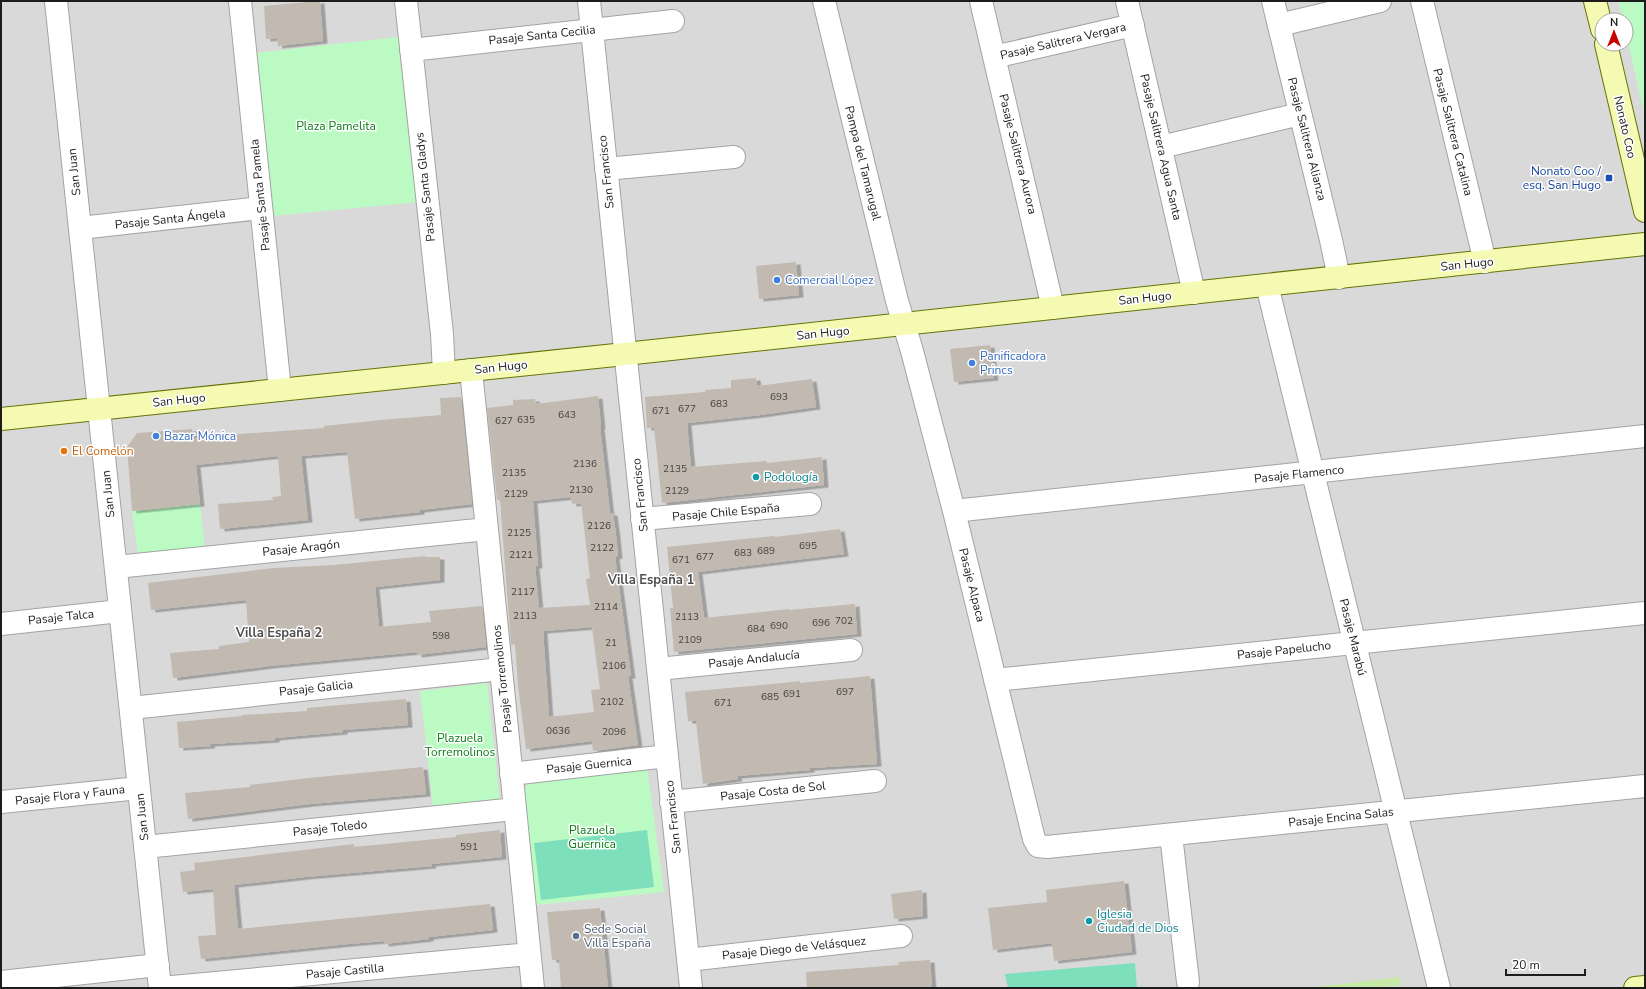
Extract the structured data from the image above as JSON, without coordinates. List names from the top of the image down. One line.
{"streets":{"street":["Pasaje Santa Cecilia","Pasaje Salitrera Vergara","Nonato Coo","Pasaje Salitrera Catalina","Pasaje Salitrera Alianza","Pasaje Salitrera Agua Santa","Pasaje Salitrera Aurora","Pampa del Tamarugal","San Juan","San Francisco","Pasaje Santa Gladys","Pasaje Santa Pamela","Pasaje Santa Ángela","San Hugo","Pasaje Flamenco","Pasaje Chile España","Pasaje Aragón","Pasaje Alpaca","Pasaje Talca","Pasaje Marabú","Pasaje Papelucho","Pasaje Andalucía","Pasaje Torremolinos","Pasaje Galicia","Pasaje Guernica","Pasaje Costa de Sol","Pasaje Flora y Fauna","Pasaje Encina Salas","Pasaje Toledo","Pasaje Diego de Velásquez","Pasaje Castilla"]},"crossings":[["Pasaje Santa Cecilia","San Francisco"],["Pasaje Santa Cecilia","Pasaje Santa Gladys"],["Pasaje Salitrera Vergara","Pasaje Salitrera Agua Santa"],["Pasaje Salitrera Vergara","Pasaje Salitrera Aurora"],["Pasaje Salitrera Catalina","San Hugo"],["Pasaje Salitrera Alianza","San Hugo"],["Pasaje Salitrera Agua Santa","San Hugo"],["Pasaje Salitrera Aurora","San Hugo"],["Pampa del Tamarugal","San Hugo"],["Pampa del Tamarugal","Pasaje Alpaca"],["San Juan","Pasaje Santa Ángela"],["San Juan","San Hugo"],["San Juan","Pasaje Aragón"],["San Juan","Pasaje Talca"],["San Juan","Pasaje Galicia"],["San Juan","Pasaje Flora y Fauna"],["San Juan","Pasaje Toledo"],["San Juan","Pasaje Castilla"],["San Francisco","San Hugo"],["San Francisco","Pasaje Chile España"],["San Francisco","Pasaje Andalucía"],["San Francisco","Pasaje Guernica"],["San Francisco","Pasaje Costa de Sol"],["San Francisco","Pasaje Diego de Velásquez"],["Pasaje Santa Gladys","San Hugo"],["Pasaje Santa Pamela","Pasaje Santa Ángela"],["Pasaje Santa Pamela","San Hugo"],["San Hugo","Pasaje Alpaca"],["San Hugo","Pasaje Marabú"],["San Hugo","Pasaje Torremolinos"],["Pasaje Flamenco","Pasaje Alpaca"],["Pasaje Flamenco","Pasaje Marabú"],["Pasaje Aragón","Pasaje Torremolinos"],["Pasaje Alpaca","Pasaje Papelucho"],["Pasaje Alpaca","Pasaje Encina Salas"],["Pasaje Marabú","Pasaje Papelucho"],["Pasaje Marabú","Pasaje Encina Salas"],["Pasaje Torremolinos","Pasaje Galicia"],["Pasaje Torremolinos","Pasaje Guernica"],["Pasaje Torremolinos","Pasaje Toledo"],["Pasaje Torremolinos","Pasaje Castilla"]],"districts":["Villa España 1","Villa España 2"],"parks":["Plaza Pamelita","Plazuela Torremolinos","Plazuela Guernica"],"places":{"transit":["Nonato Coo / esq. San Hugo"],"other":["Comercial López","Panificadora Princs","Bazar Mónica","El Comelón","Podología","Iglesia Ciudad de Dios","Sede Social Villa España"]},"house_numbers":["693","683","677","671","643","635","627","2136","2135","2135","2130","2129","2129","2126","2125","695","2122","689","683","2121","677","671","2117","2114","2113","2113","702","696","690","684","598","2109","21","2106","697","691","685","2102","671","0636","2096","591"],"scale_bar":"20 m","north":"top"}
